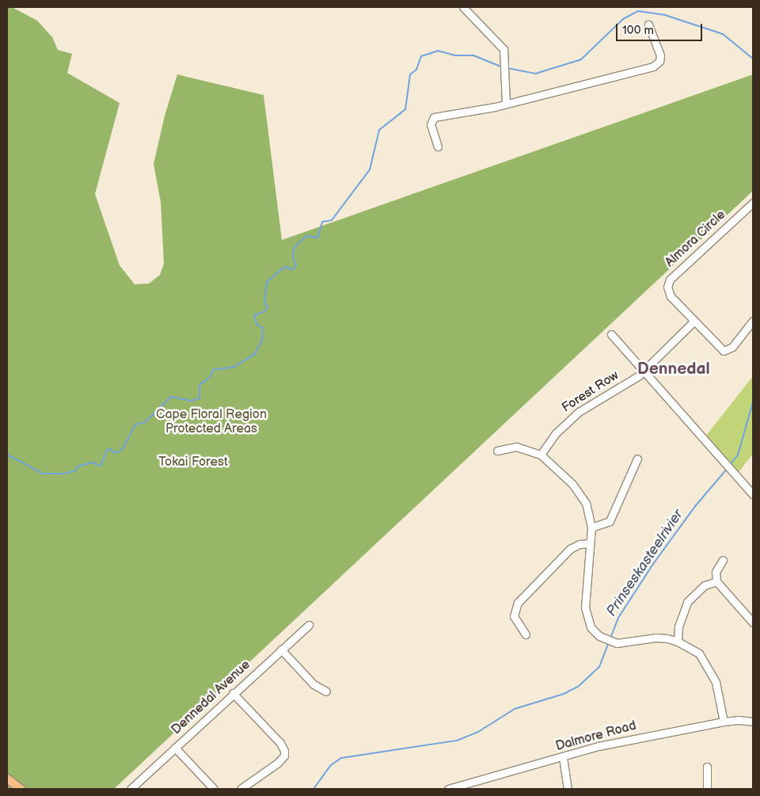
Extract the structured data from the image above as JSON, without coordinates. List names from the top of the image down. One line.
{"streets":{"street":["Almora Circle","Forest Row","Dennedal Avenue","Dalmore Road"]},"crossings":[["Almora Circle","Forest Row"]],"districts":["Dennedal"],"water":["Prinseskasteelrivier"],"parks":["Cape Floral Region Protected Areas","Tokai Forest"],"scale_bar":"100 m"}
